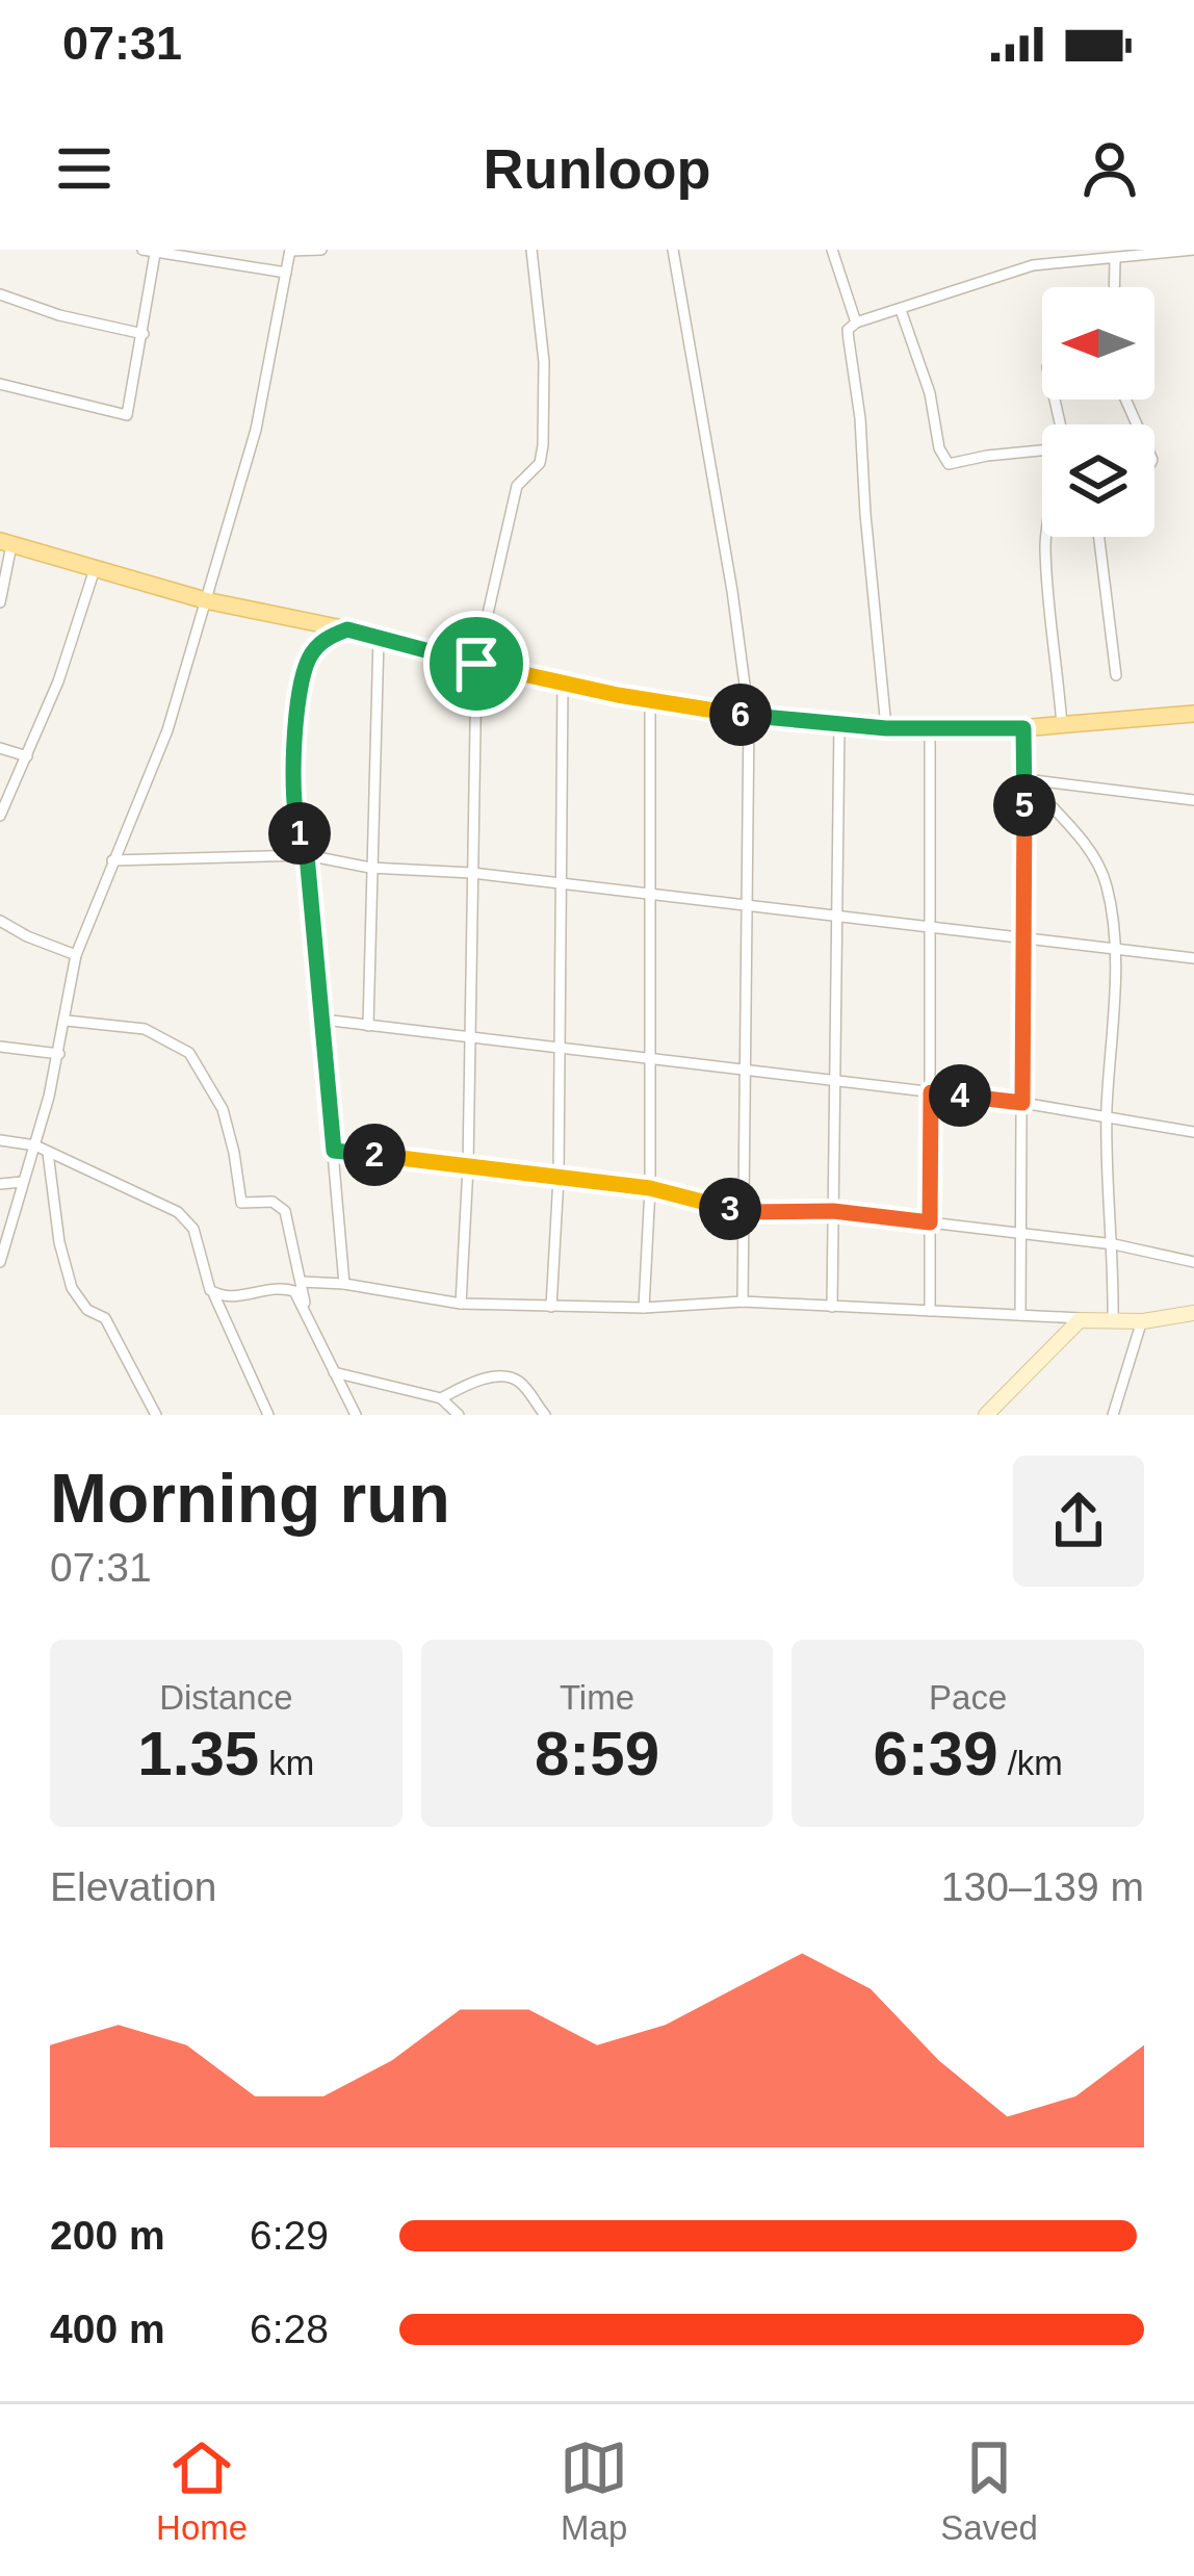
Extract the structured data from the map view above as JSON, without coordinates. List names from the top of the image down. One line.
{"north":"left","page":{"status":"07:31","header":"Runloop","pins":["6","5","1","4","2","3"],"heading":["Morning run","07:31"],"stats":[["Distance","1.35 km"],["Time","8:59"],["Pace","6:39 /km"]],"chart":["Elevation","130–139 m"],"list":[{"name":"200 m","note":"6:29"},{"name":"400 m","note":"6:28"}],"tabs":["Home","Map","Saved"]}}
